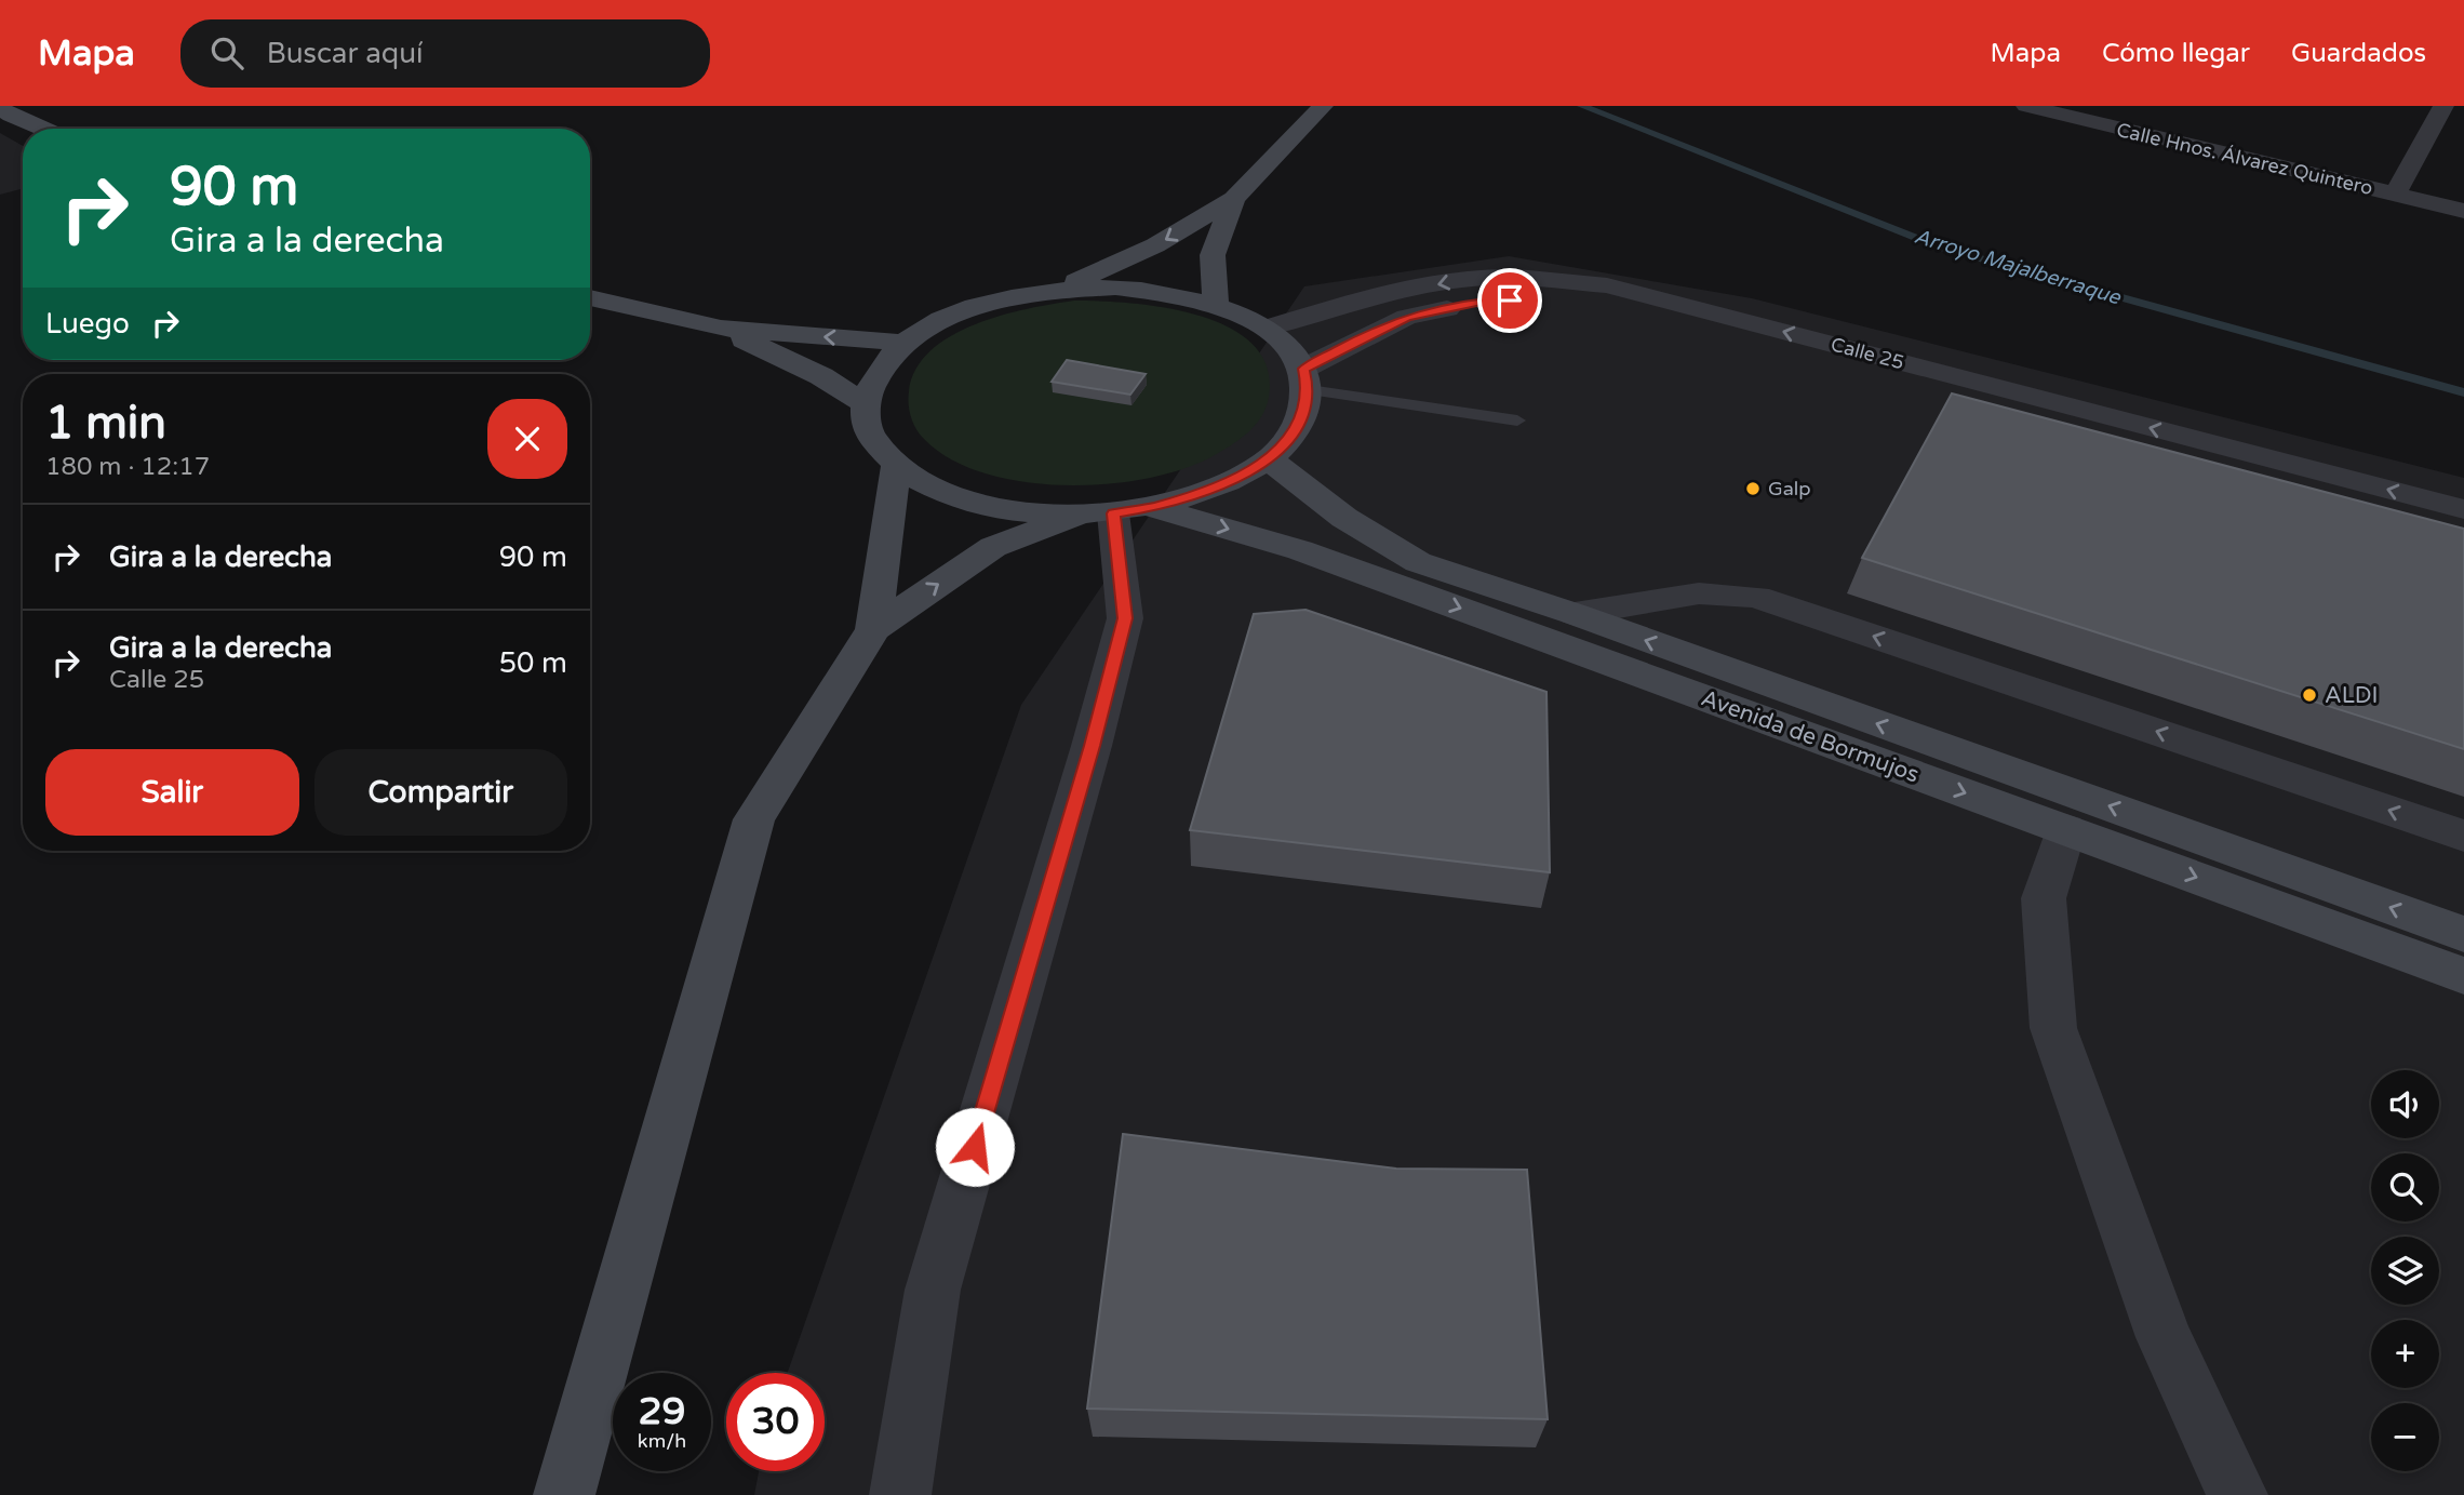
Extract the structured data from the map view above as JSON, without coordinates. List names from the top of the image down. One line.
{"streets":{"main road":["Avenida de Bormujos"],"street":["Calle Hnos. Álvarez Quintero","Calle 25"]},"water":["Arroyo Majalberraque"],"places":["Galp","ALDI"],"page":{"header":"Mapa","search":"Buscar aquí","nav":["Mapa","Cómo llegar","Guardados"],"turn":["90 m","Gira a la derecha"],"then":"Luego","heading":["1 min","180 m · 12:17"],"list":[{"name":"Gira a la derecha","value":"90 m"},{"name":"Gira a la derecha","note":"Calle 25","value":"50 m"}],"buttons":["Salir","Compartir"],"map_buttons":["+","−"],"speed":"29 km/h","limit":"30"}}
